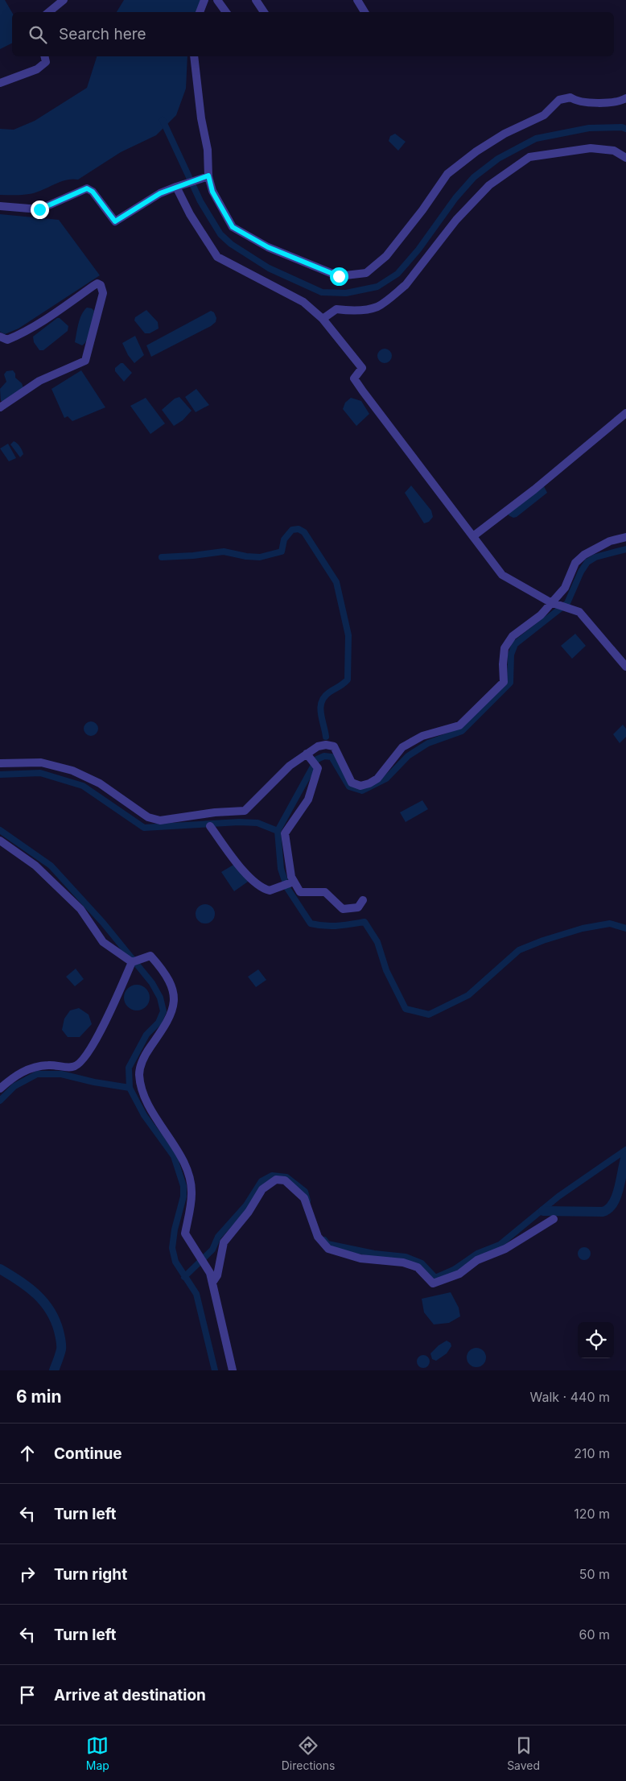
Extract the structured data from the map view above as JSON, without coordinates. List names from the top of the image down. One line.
{"page":{"search":"Search here","heading":["6 min","Walk · 440 m"],"list":[["Continue","210 m"],["Turn left","120 m"],["Turn right","50 m"],["Turn left","60 m"],"Arrive at destination"],"nav":["Map","Directions","Saved"]}}
